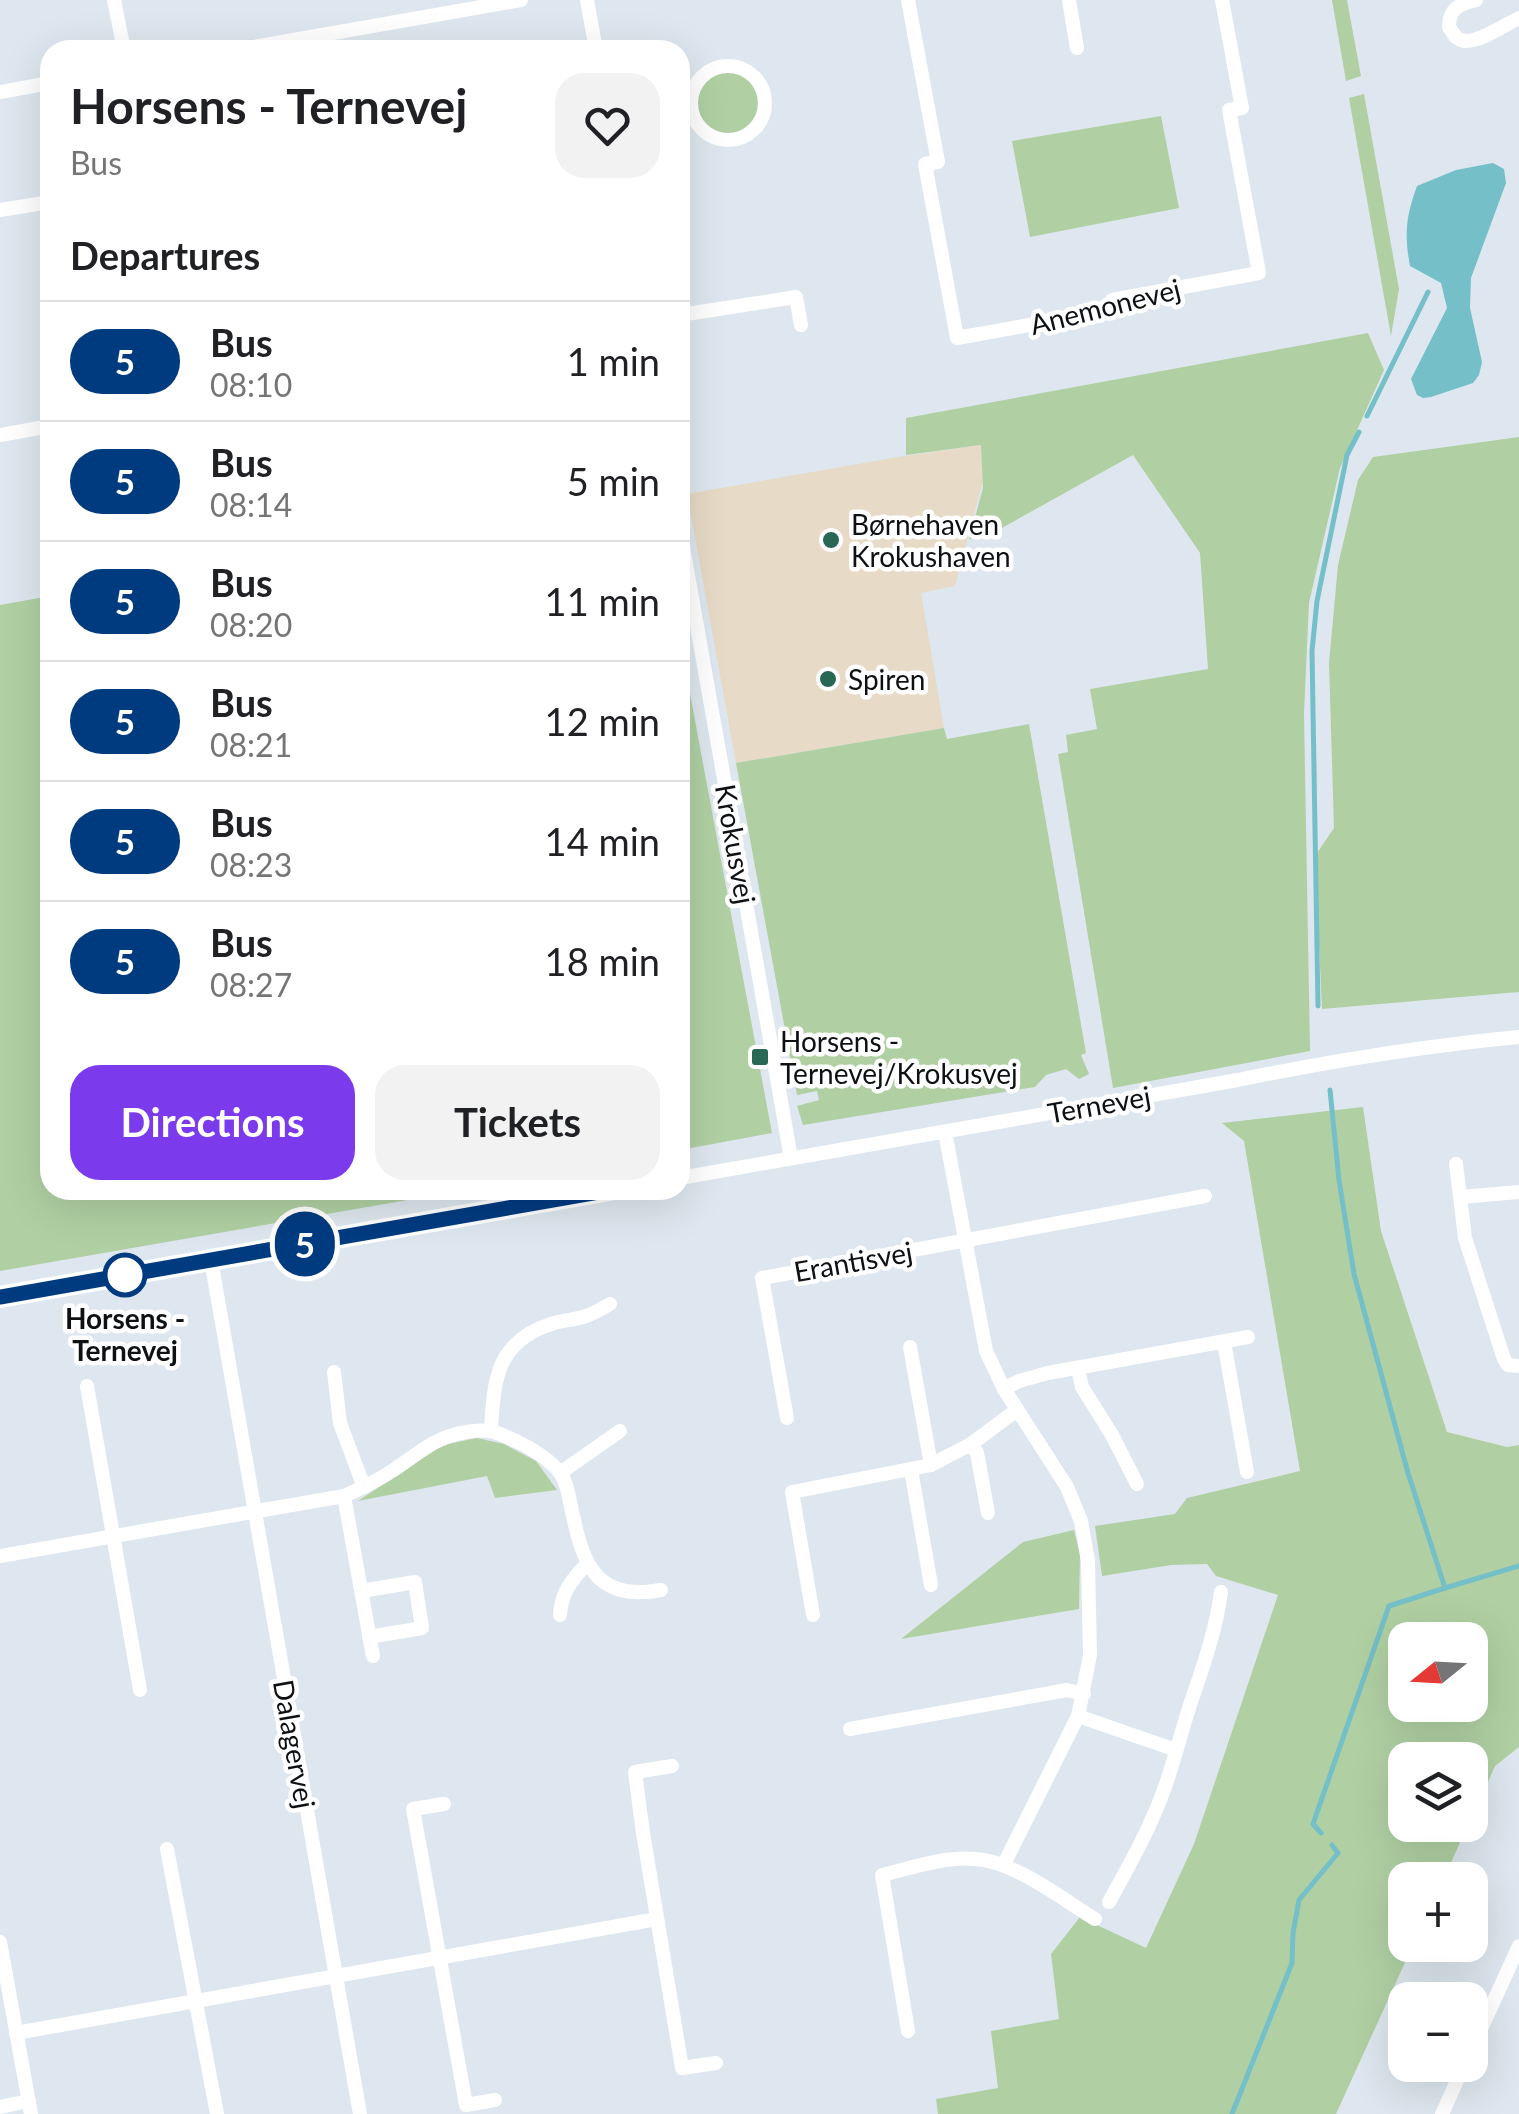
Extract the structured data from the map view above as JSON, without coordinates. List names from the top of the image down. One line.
{"streets":{"street":["Anemonevej","Krokusvej","Ternevej","Erantisvej","Dalagervej"]},"crossings":[["Krokusvej","Ternevej"]],"places":{"other":["Børnehaven Krokushaven","Spiren","Horsens - Ternevej"],"transit":["Horsens - Ternevej/Krokusvej"]},"lines":["bus line 5"],"north":"left","page":{"on_map":"5","heading":[["Horsens - Ternevej","Bus"],"Departures"],"list":[{"mark":"5","name":"Bus","note":"08:10","value":"1 min"},{"mark":"5","name":"Bus","note":"08:14","value":"5 min"},{"mark":"5","name":"Bus","note":"08:20","value":"11 min"},{"mark":"5","name":"Bus","note":"08:21","value":"12 min"},{"mark":"5","name":"Bus","note":"08:23","value":"14 min"},{"mark":"5","name":"Bus","note":"08:27","value":"18 min"}],"buttons":["Directions","Tickets"],"map_buttons":["+","−"]}}
